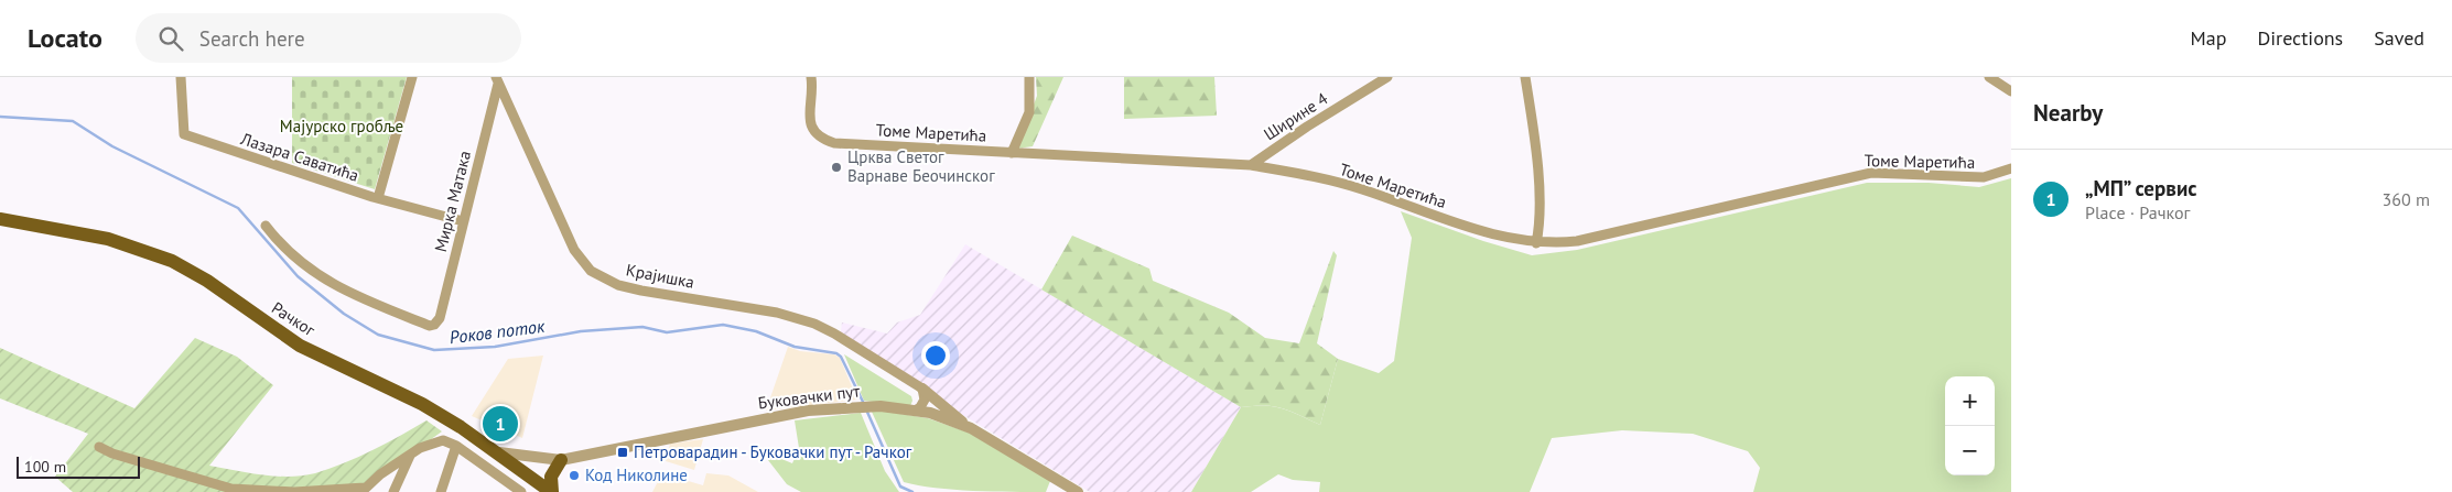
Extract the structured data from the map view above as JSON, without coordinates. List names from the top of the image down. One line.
{"streets":{"main road":["Рачког"],"street":["Ширине 4","Томе Маретића","Лазара Саватића","Мирка Матака","Крајишка","Буковачки пут"]},"crossings":[["Ширине 4","Томе Маретића"],["Лазара Саватића","Мирка Матака"],["Мирка Матака","Крајишка"],["Рачког","Буковачки пут"]],"water":["Роков поток"],"parks":["Мајурско гробље"],"places":{"other":["Црква Светог Варнаве Беочинског","Код Николине"],"transit":["Петроварадин - Буковачки пут - Рачког"]},"scale_bar":"100 m","page":{"header":"Locato","search":"Search here","nav":["Map","Directions","Saved"],"heading":"Nearby","list":[{"mark":"1","name":"„МП” сервис","note":"Place · Рачког","value":"360 m"}],"map_buttons":["+","−"],"pins":"1","scale":"100 m"}}
